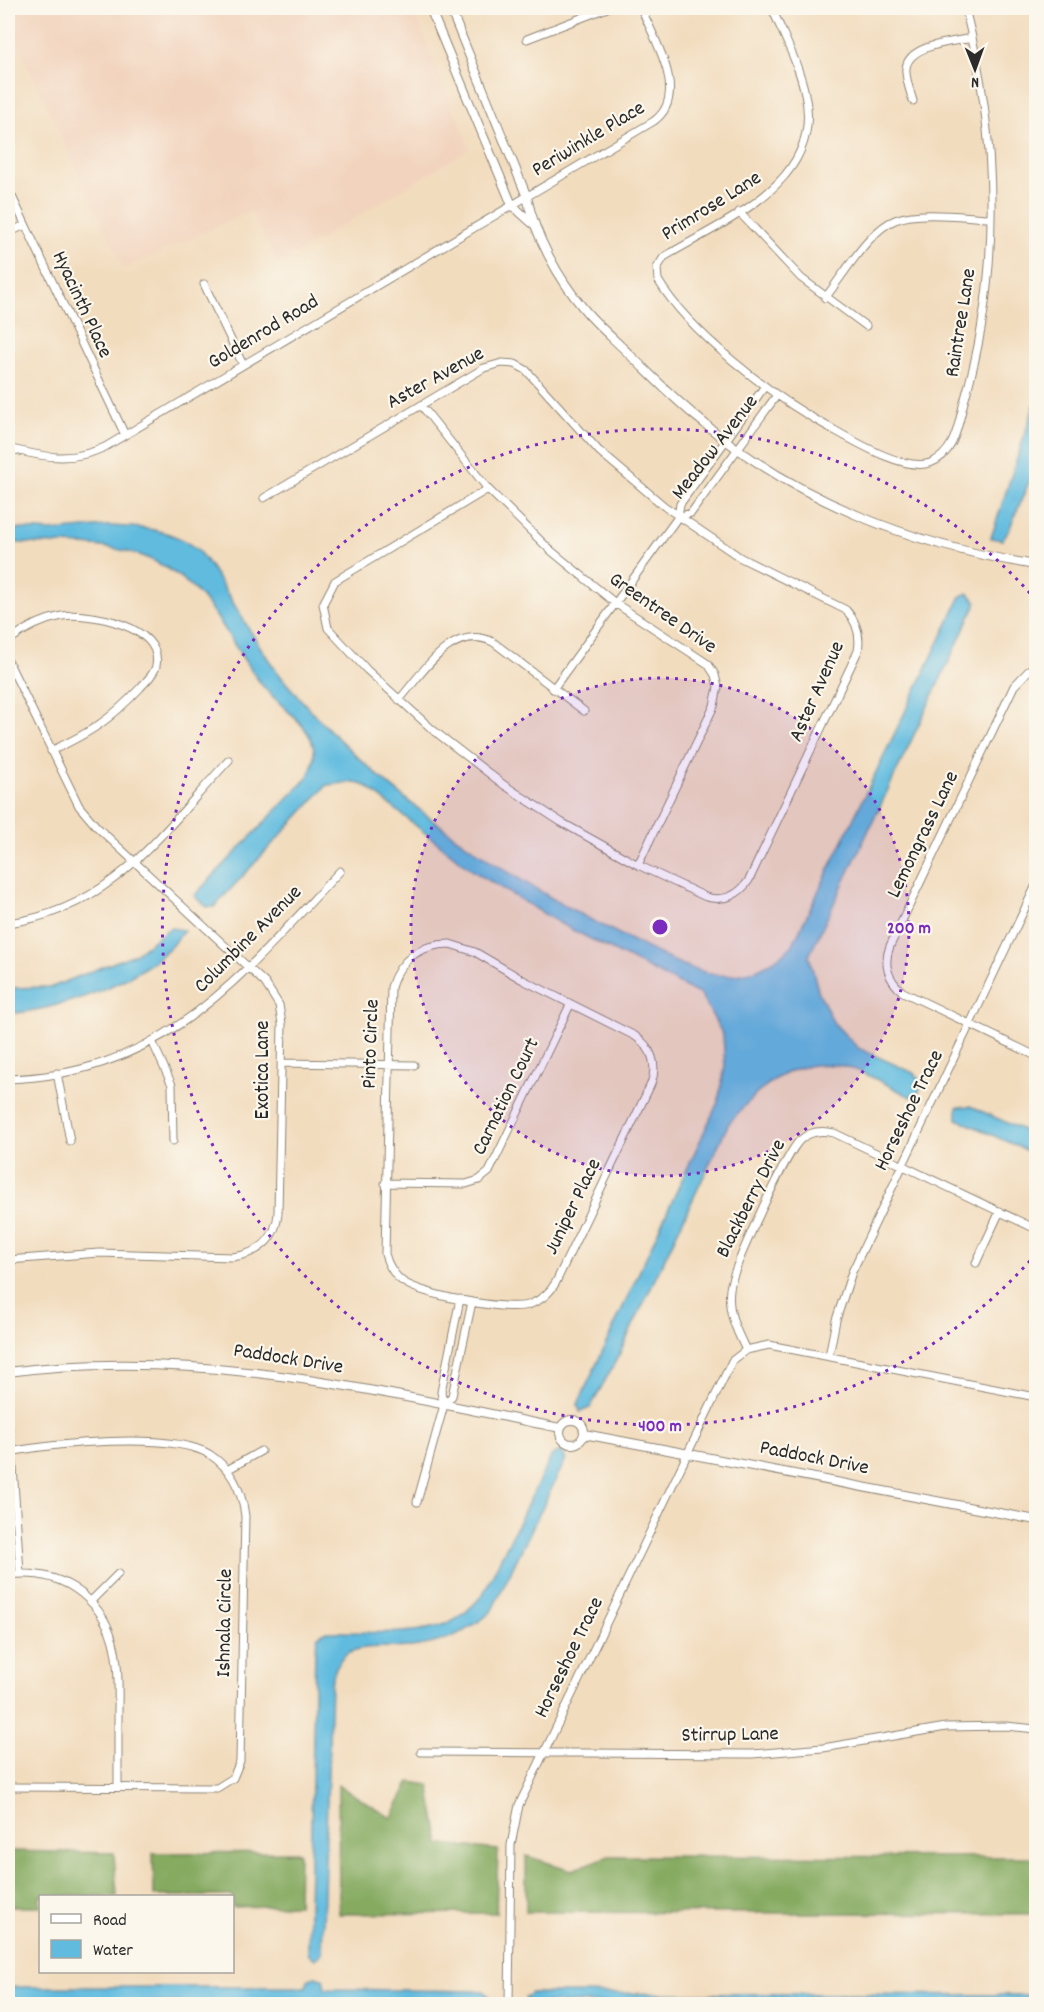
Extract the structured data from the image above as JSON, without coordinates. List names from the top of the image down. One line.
{"streets":{"street":["Periwinkle Place","Primrose Lane","Hyacinth Place","Raintree Lane","Goldenrod Road","Aster Avenue","Meadow Avenue","Greentree Drive","Lemongrass Lane","Columbine Avenue","Pinto Circle","Exotica Lane","Carnation Court","Horseshoe Trace","Blackberry Drive","Juniper Place","Paddock Drive","Ishnala Circle","Stirrup Lane"]},"crossings":[["Periwinkle Place","Goldenrod Road"],["Primrose Lane","Raintree Lane"],["Primrose Lane","Meadow Avenue"],["Hyacinth Place","Goldenrod Road"],["Raintree Lane","Meadow Avenue"],["Aster Avenue","Meadow Avenue"],["Aster Avenue","Greentree Drive"],["Meadow Avenue","Greentree Drive"],["Lemongrass Lane","Horseshoe Trace"],["Columbine Avenue","Exotica Lane"],["Pinto Circle","Carnation Court"],["Pinto Circle","Juniper Place"],["Horseshoe Trace","Blackberry Drive"],["Horseshoe Trace","Paddock Drive"],["Horseshoe Trace","Stirrup Lane"]],"legend":["Road","Water"],"north":"bottom","rings":["200 m","400 m"]}
